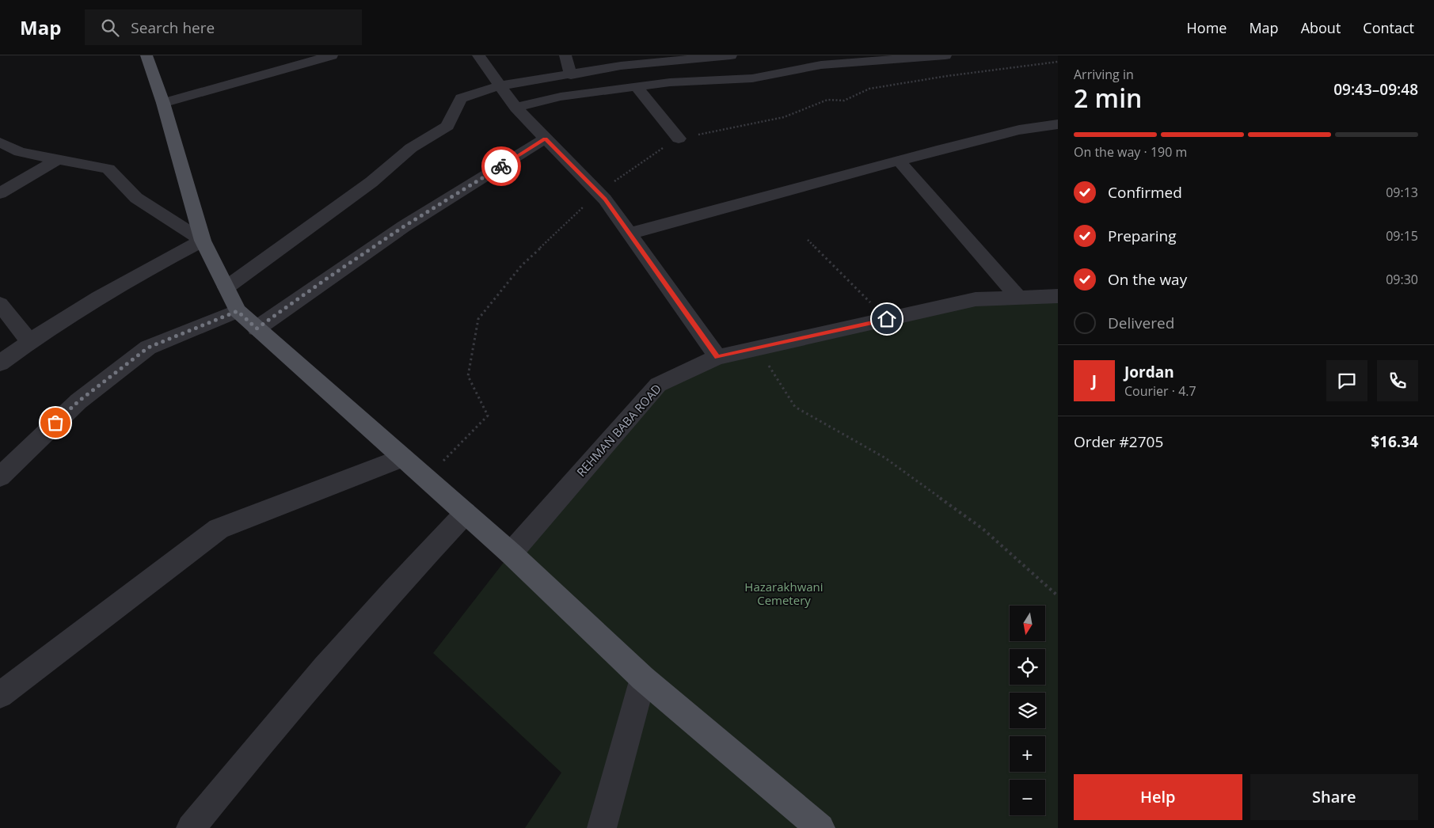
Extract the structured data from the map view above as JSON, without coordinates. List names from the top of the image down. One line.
{"streets":{"street":["REHMAN BABA ROAD"]},"parks":["Hazarakhwani Cemetery"],"north":"bottom","page":{"header":"Map","search":"Search here","nav":["Home","Map","About","Contact"],"heading":["2 min","Arriving in","09:43–09:48"],"panel":["Jordan","Courier · 4.7","Order #2705","$16.34"],"bar":"On the way · 190 m","list":[["Confirmed","09:13"],["Preparing","09:15"],["On the way","09:30"],"Delivered"],"round":"J","map_buttons":["+","−"],"buttons":["Help","Share"]}}
